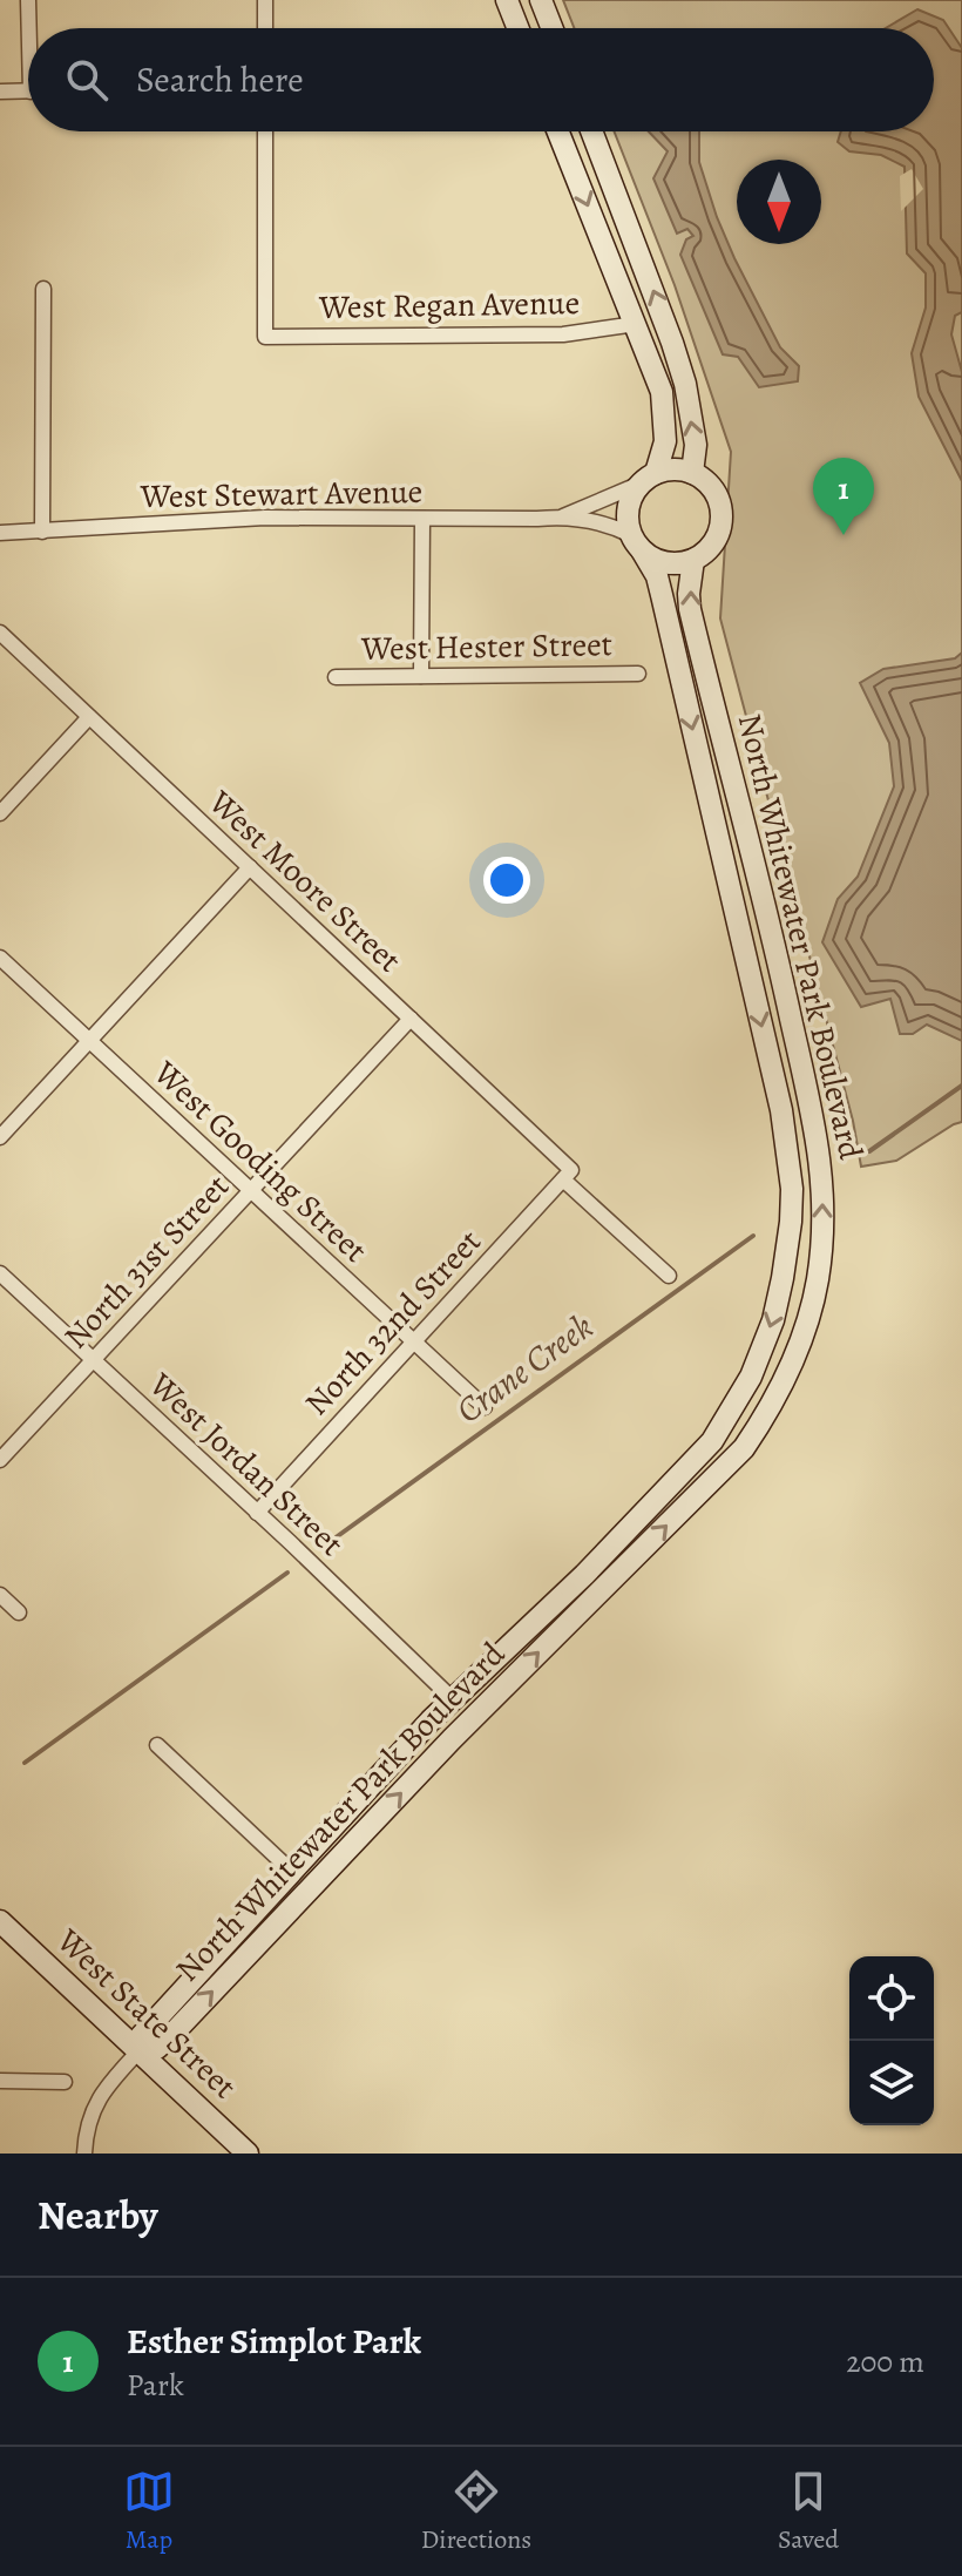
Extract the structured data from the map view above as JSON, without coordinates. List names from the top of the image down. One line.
{"streets":{"street":["West Regan Avenue","West Stewart Avenue","West Hester Street","West Moore Street","North Whitewater Park Boulevard","West Gooding Street","North 31st Street","North 32nd Street","West Jordan Street","West State Street"]},"crossings":[["West Stewart Avenue","North Whitewater Park Boulevard"],["West Moore Street","North 31st Street"],["West Moore Street","North 32nd Street"],["North Whitewater Park Boulevard","West Jordan Street"],["North Whitewater Park Boulevard","West State Street"],["West Gooding Street","North 31st Street"],["West Gooding Street","North 32nd Street"],["North 31st Street","West Jordan Street"],["North 32nd Street","West Jordan Street"]],"water":["Crane Creek"],"north":"bottom","page":{"search":"Search here","pins":"1","heading":"Nearby","list":[{"mark":"1","name":"Esther Simplot Park","note":"Park","value":"200 m"}],"nav":["Map","Directions","Saved"]}}
